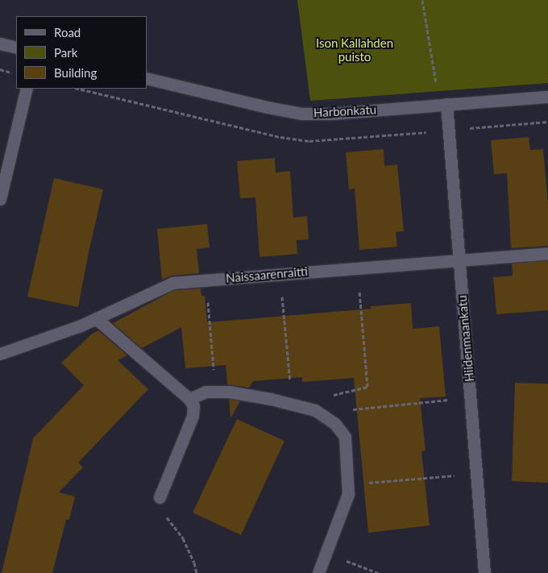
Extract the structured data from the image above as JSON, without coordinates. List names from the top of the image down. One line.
{"streets":{"street":["Harbonkatu","Naissaarenraitti","Hiidenmaankatu"]},"crossings":[["Harbonkatu","Hiidenmaankatu"],["Naissaarenraitti","Hiidenmaankatu"]],"parks":["Ison Kallahden puisto"],"legend":["Road","Park","Building"]}
